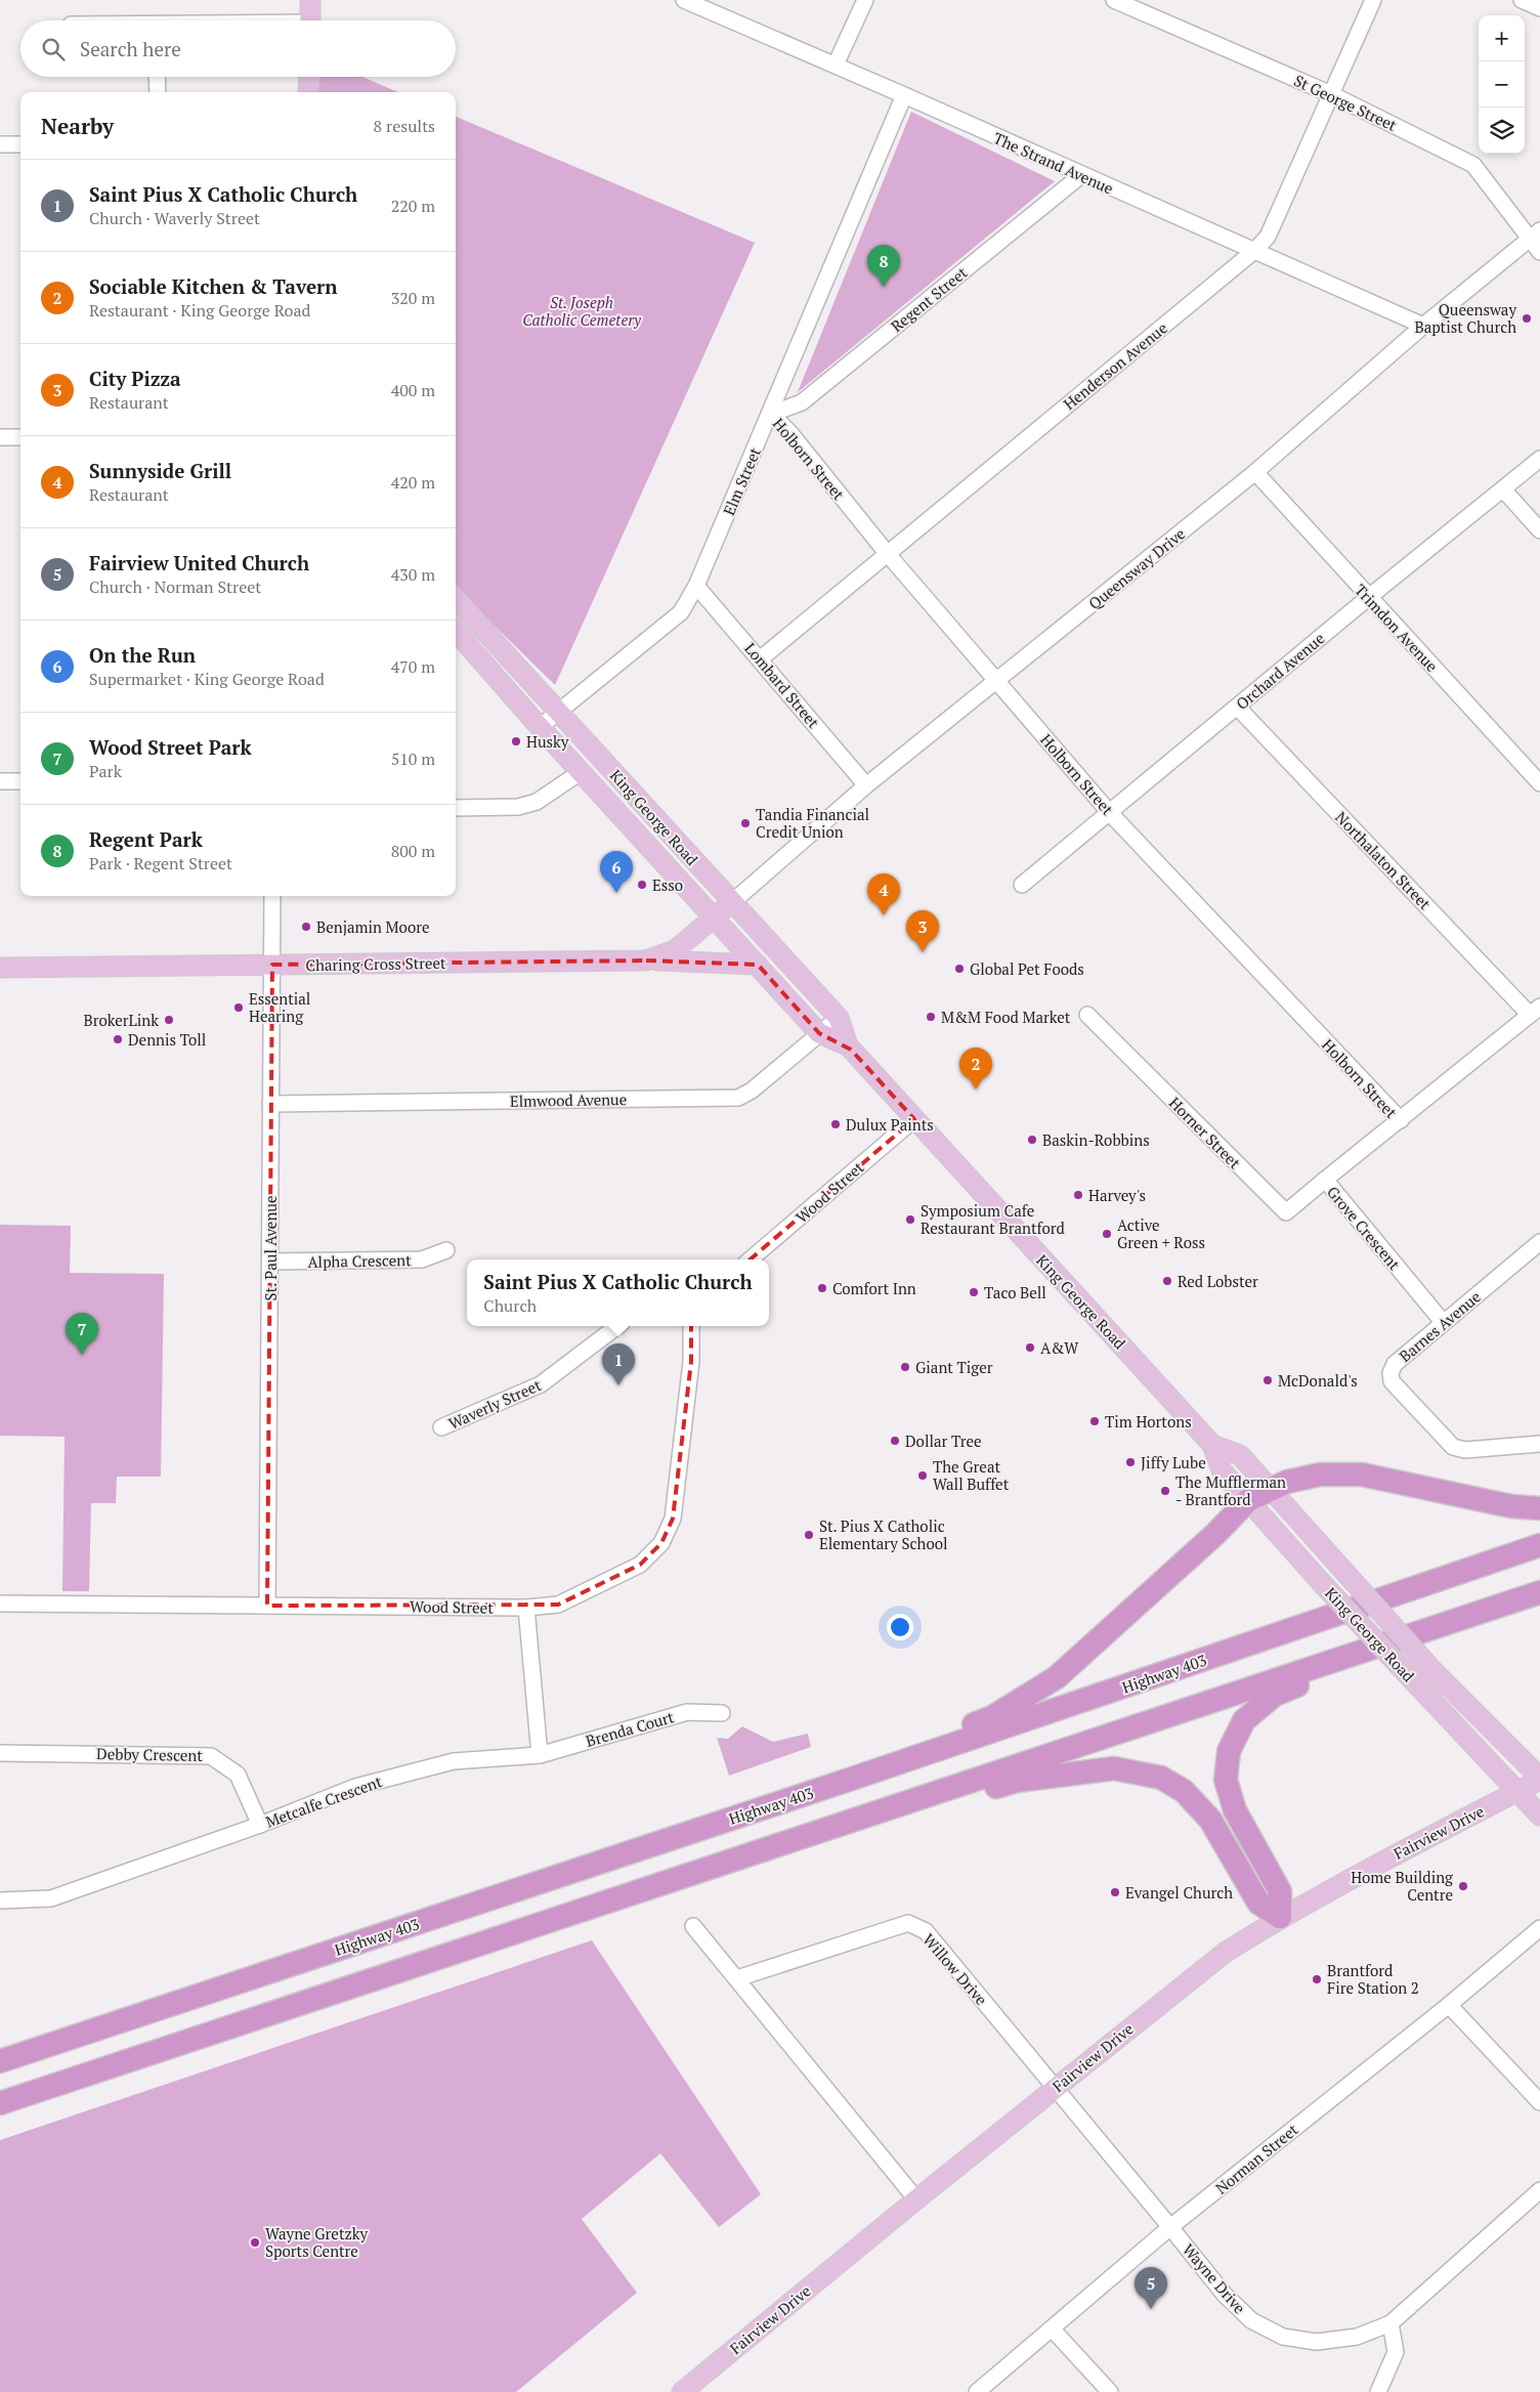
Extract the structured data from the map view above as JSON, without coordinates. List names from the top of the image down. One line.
{"streets":{"highway":["Highway 403"],"main road":["King George Road","Charing Cross Street","Fairview Drive"],"street":["St George Street","The Strand Avenue","Regent Street","Henderson Avenue","Holborn Street","Elm Street","Queensway Drive","Trimdon Avenue","Orchard Avenue","Lombard Street","Northalaton Street","Elmwood Avenue","Horner Street","Wood Street","Grove Crescent","St. Paul Avenue","Alpha Crescent","Barnes Avenue","Waverly Street","Brenda Court","Debby Crescent","Metcalfe Crescent","Willow Drive","Norman Street","Wayne Drive"]},"crossings":[["St George Street","Henderson Avenue"],["St George Street","Queensway Drive"],["The Strand Avenue","Regent Street"],["The Strand Avenue","Henderson Avenue"],["The Strand Avenue","Elm Street"],["The Strand Avenue","Queensway Drive"],["Regent Street","Holborn Street"],["Regent Street","Elm Street"],["Henderson Avenue","Holborn Street"],["Henderson Avenue","Lombard Street"],["Holborn Street","Elm Street"],["Holborn Street","Queensway Drive"],["Holborn Street","Orchard Avenue"],["Holborn Street","Grove Crescent"],["Elm Street","Lombard Street"],["Elm Street","King George Road"],["Queensway Drive","Trimdon Avenue"],["Queensway Drive","Lombard Street"],["Queensway Drive","King George Road"],["Queensway Drive","Charing Cross Street"],["Trimdon Avenue","Orchard Avenue"],["Orchard Avenue","Northalaton Street"],["King George Road","Charing Cross Street"],["King George Road","Elmwood Avenue"],["King George Road","Wood Street"],["King George Road","Fairview Drive"],["Northalaton Street","Grove Crescent"],["Charing Cross Street","St. Paul Avenue"],["Elmwood Avenue","St. Paul Avenue"],["Horner Street","Grove Crescent"],["Wood Street","St. Paul Avenue"],["Grove Crescent","Barnes Avenue"],["St. Paul Avenue","Alpha Crescent"],["Brenda Court","Metcalfe Crescent"],["Debby Crescent","Metcalfe Crescent"],["Fairview Drive","Willow Drive"],["Fairview Drive","Wayne Drive"],["Willow Drive","Wayne Drive"],["Norman Street","Wayne Drive"]],"parks":["St. Joseph Catholic Cemetery"],"places":["Queensway Baptist Church","Husky","Tandia Financial Credit Union","Esso","Benjamin Moore","Global Pet Foods","Essential Hearing","M&M Food Market","BrokerLink","Dennis Toll","Dulux Paints","Baskin-Robbins","Harvey's","Symposium Cafe Restaurant Brantford","Active Green + Ross","Red Lobster","Comfort Inn","Taco Bell","A&W","Giant Tiger","McDonald's","Tim Hortons","Dollar Tree","Jiffy Lube","The Great Wall Buffet","The Mufflerman - Brantford","St. Pius X Catholic Elementary School","Home Building Centre","Evangel Church","Brantford Fire Station 2","Wayne Gretzky Sports Centre"],"page":{"map_buttons":["+","−"],"search":"Search here","heading":["Nearby","8 results"],"list":[{"mark":"1","name":"Saint Pius X Catholic Church","note":"Church · Waverly Street","value":"220 m"},{"mark":"2","name":"Sociable Kitchen & Tavern","note":"Restaurant · King George Road","value":"320 m"},{"mark":"3","name":"City Pizza","note":"Restaurant","value":"400 m"},{"mark":"4","name":"Sunnyside Grill","note":"Restaurant","value":"420 m"},{"mark":"5","name":"Fairview United Church","note":"Church · Norman Street","value":"430 m"},{"mark":"6","name":"On the Run","note":"Supermarket · King George Road","value":"470 m"},{"mark":"7","name":"Wood Street Park","note":"Park","value":"510 m"},{"mark":"8","name":"Regent Park","note":"Park · Regent Street","value":"800 m"}],"pins":["8","6","4","3","2","7","1","5"],"popup":["Saint Pius X Catholic Church","Church"]}}
